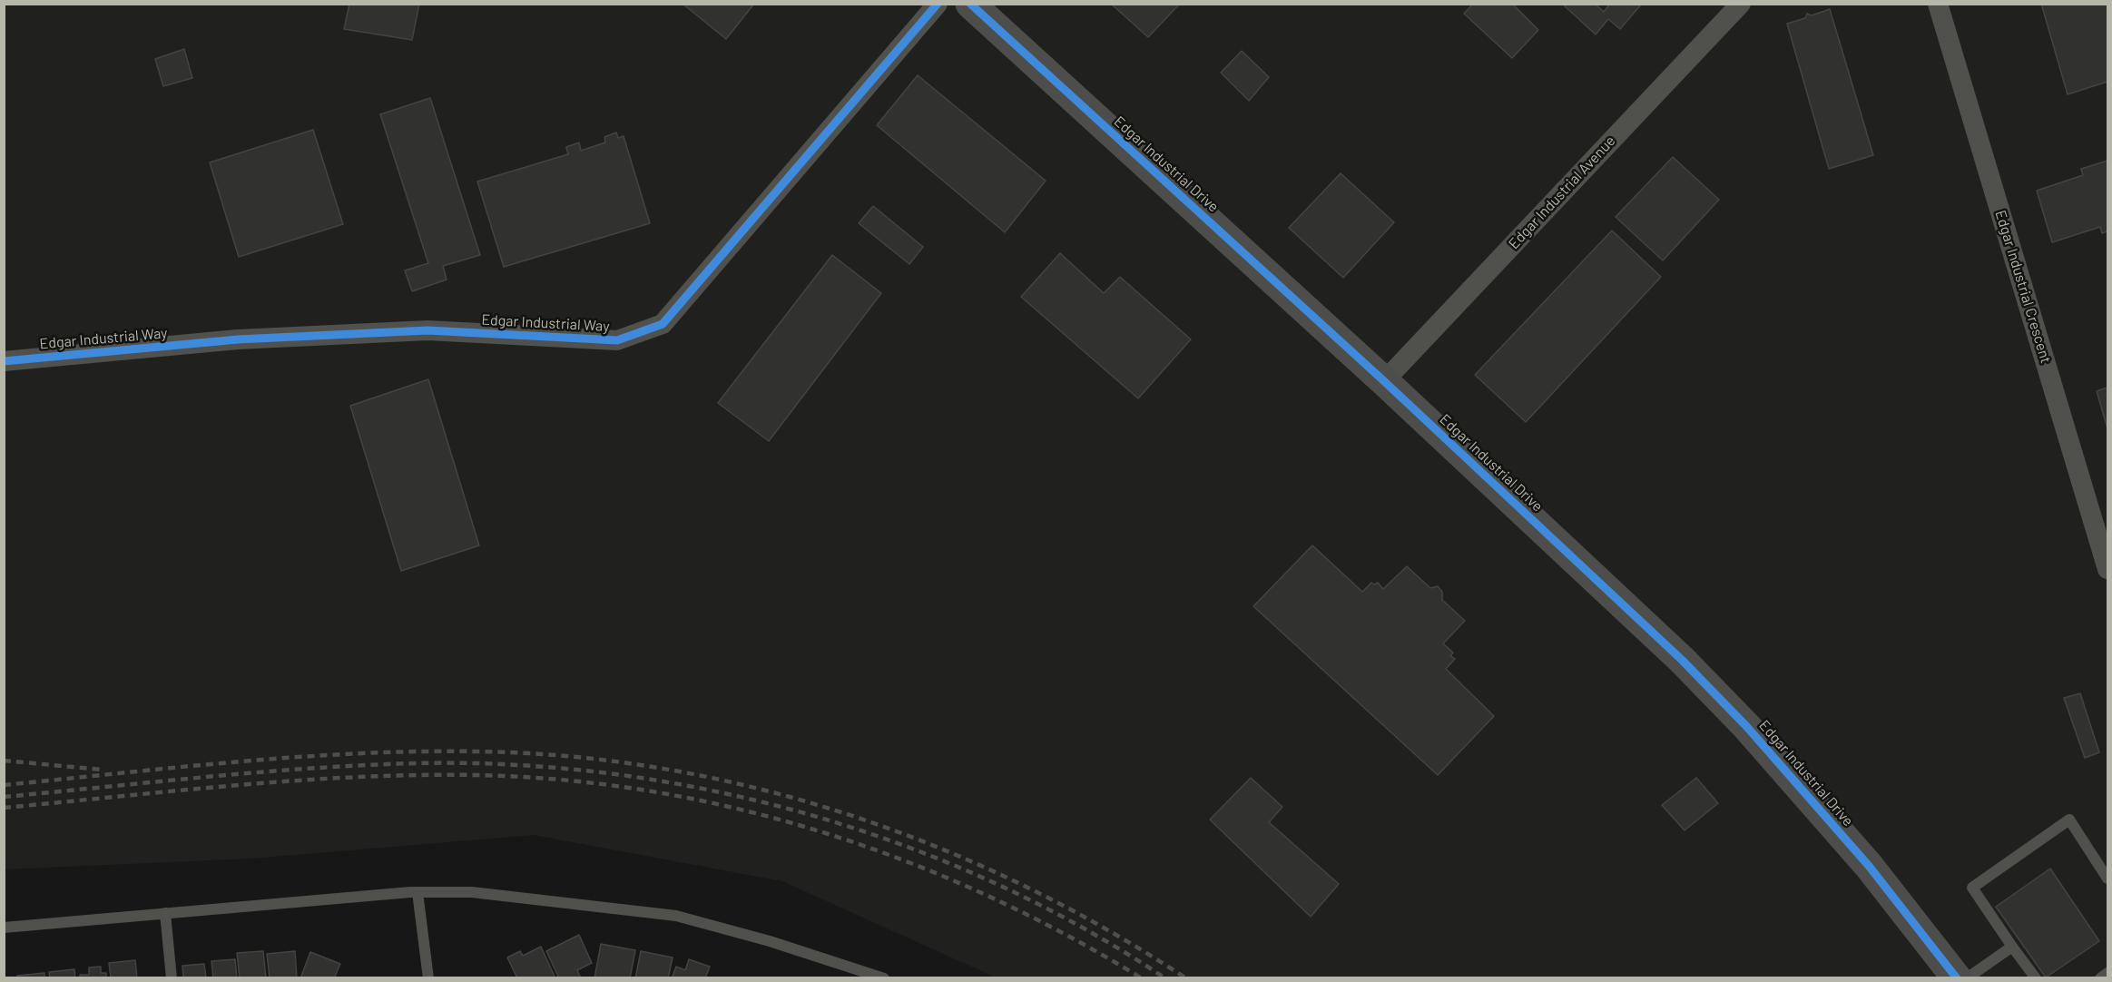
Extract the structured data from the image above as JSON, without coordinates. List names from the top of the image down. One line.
{"streets":{"street":["Edgar Industrial Drive","Edgar Industrial Avenue","Edgar Industrial Crescent","Edgar Industrial Way"]},"crossings":[["Edgar Industrial Drive","Edgar Industrial Avenue"]]}
